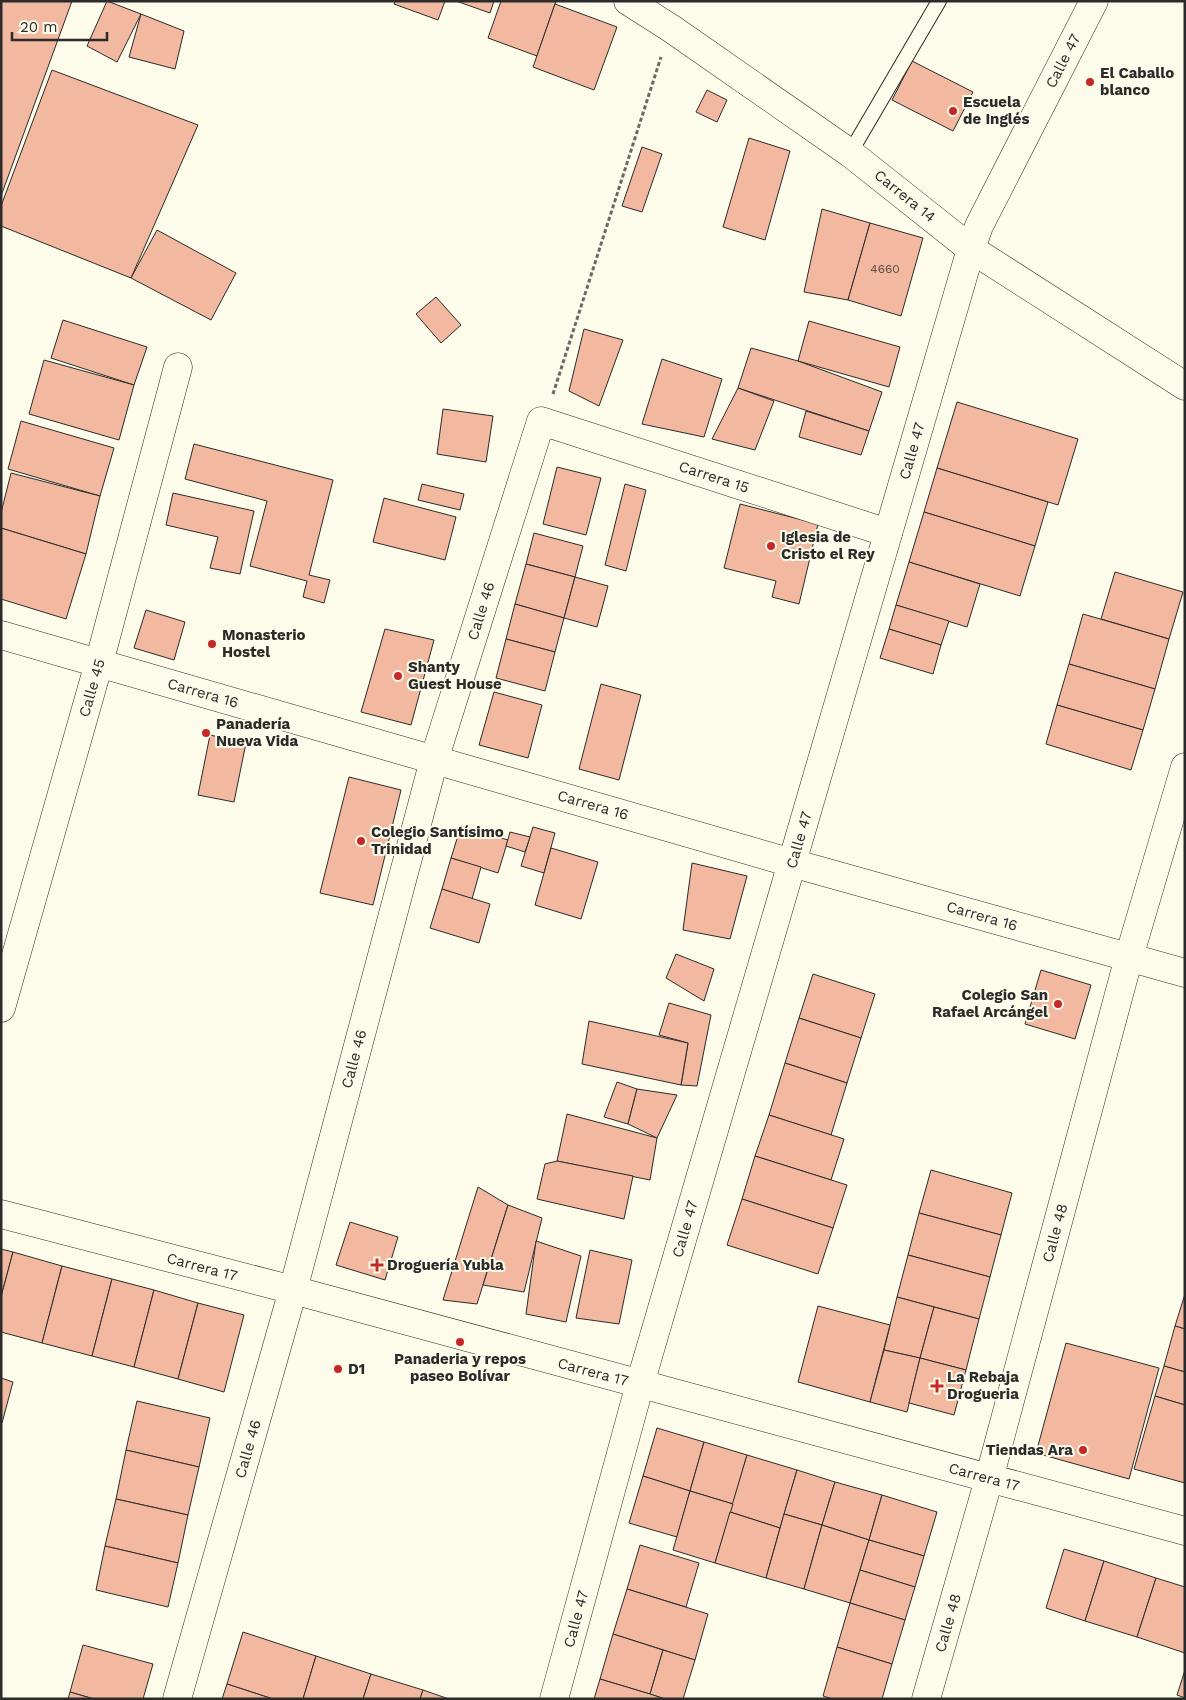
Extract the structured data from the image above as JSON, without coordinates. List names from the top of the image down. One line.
{"streets":{"street":["Calle 47","Carrera 14","Carrera 15","Calle 46","Calle 45","Carrera 16","Calle 48","Carrera 17"]},"crossings":[["Calle 47","Carrera 14"],["Calle 47","Carrera 15"],["Calle 47","Carrera 16"],["Calle 47","Carrera 17"],["Carrera 15","Calle 46"],["Calle 46","Carrera 16"],["Calle 46","Carrera 17"],["Calle 45","Carrera 16"],["Carrera 16","Calle 48"],["Calle 48","Carrera 17"]],"places":{"other":["El Caballo blanco","Escuela de Inglés","Iglesia de Cristo el Rey","Monasterio Hostel","Shanty Guest House","Panadería Nueva Vida","Colegio Santísimo Trinidad","Colegio San Rafael Arcángel","Panaderia y repos paseo Bolívar","D1","Tiendas Ara"],"health":["Droguería Yubla","La Rebaja Drogueria"]},"house_numbers":["4660"],"scale_bar":"20 m"}
